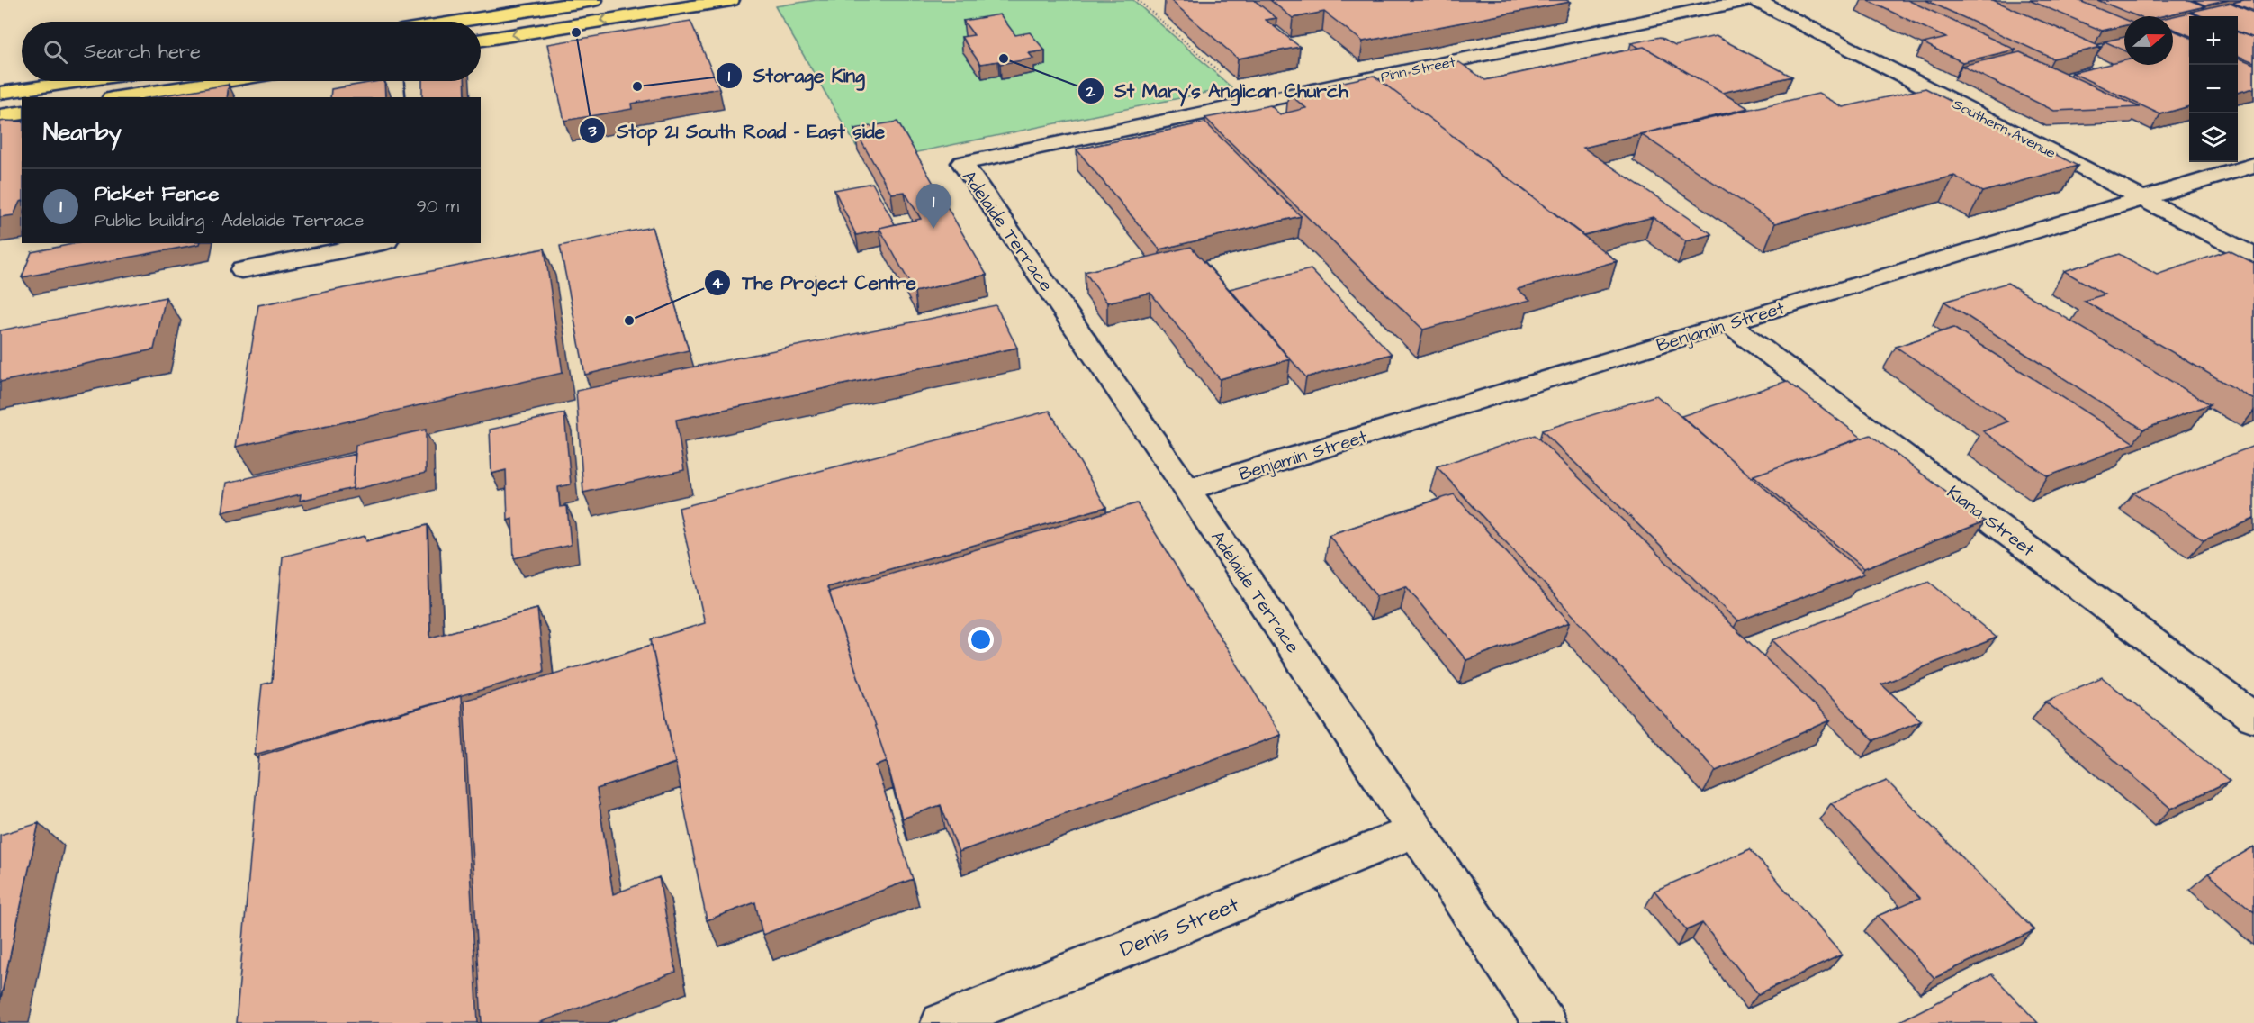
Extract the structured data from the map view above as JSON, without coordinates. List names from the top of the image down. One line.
{"streets":{"street":["Pinn Street","Southern Avenue","Adelaide Terrace","Benjamin Street","Kiana Street","Denis Street"]},"crossings":[["Pinn Street","Adelaide Terrace"],["Southern Avenue","Benjamin Street"],["Adelaide Terrace","Benjamin Street"],["Adelaide Terrace","Denis Street"],["Benjamin Street","Kiana Street"]],"places":["Stop 21 South Road - East side","St Mary's Anglican Church","Storage King","The Project Centre"],"north":"right","page":{"map_buttons":["+","−"],"search":"Search here","heading":"Nearby","list":[{"mark":"1","name":"Picket Fence","note":"Public building · Adelaide Terrace","value":"90 m"}],"pins":"1"}}
